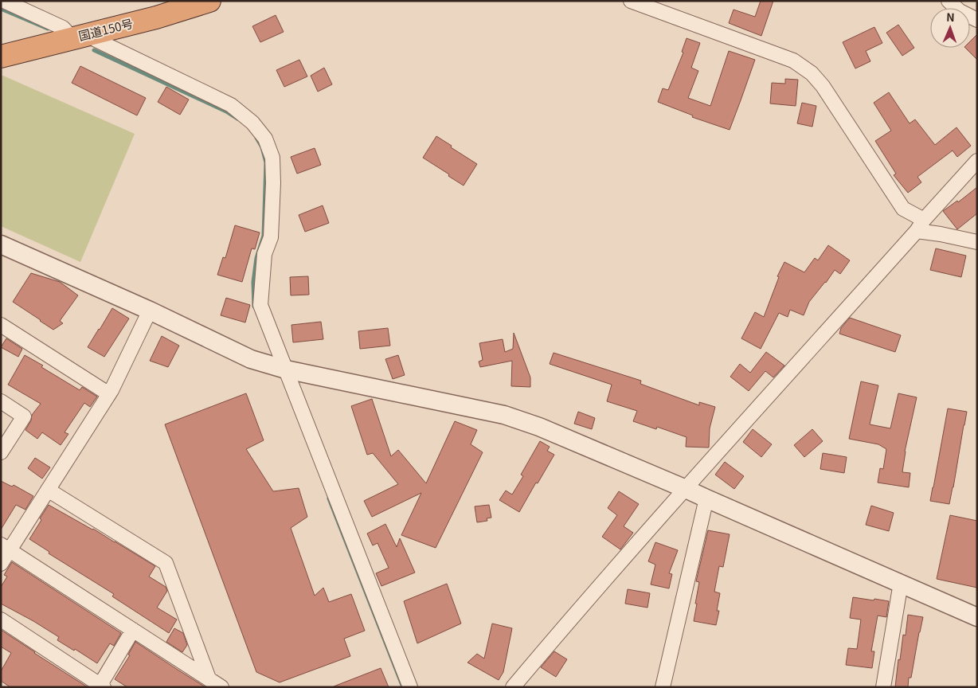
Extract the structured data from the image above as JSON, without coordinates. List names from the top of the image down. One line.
{"streets":{"highway":["国道150号"]},"north":"top"}
